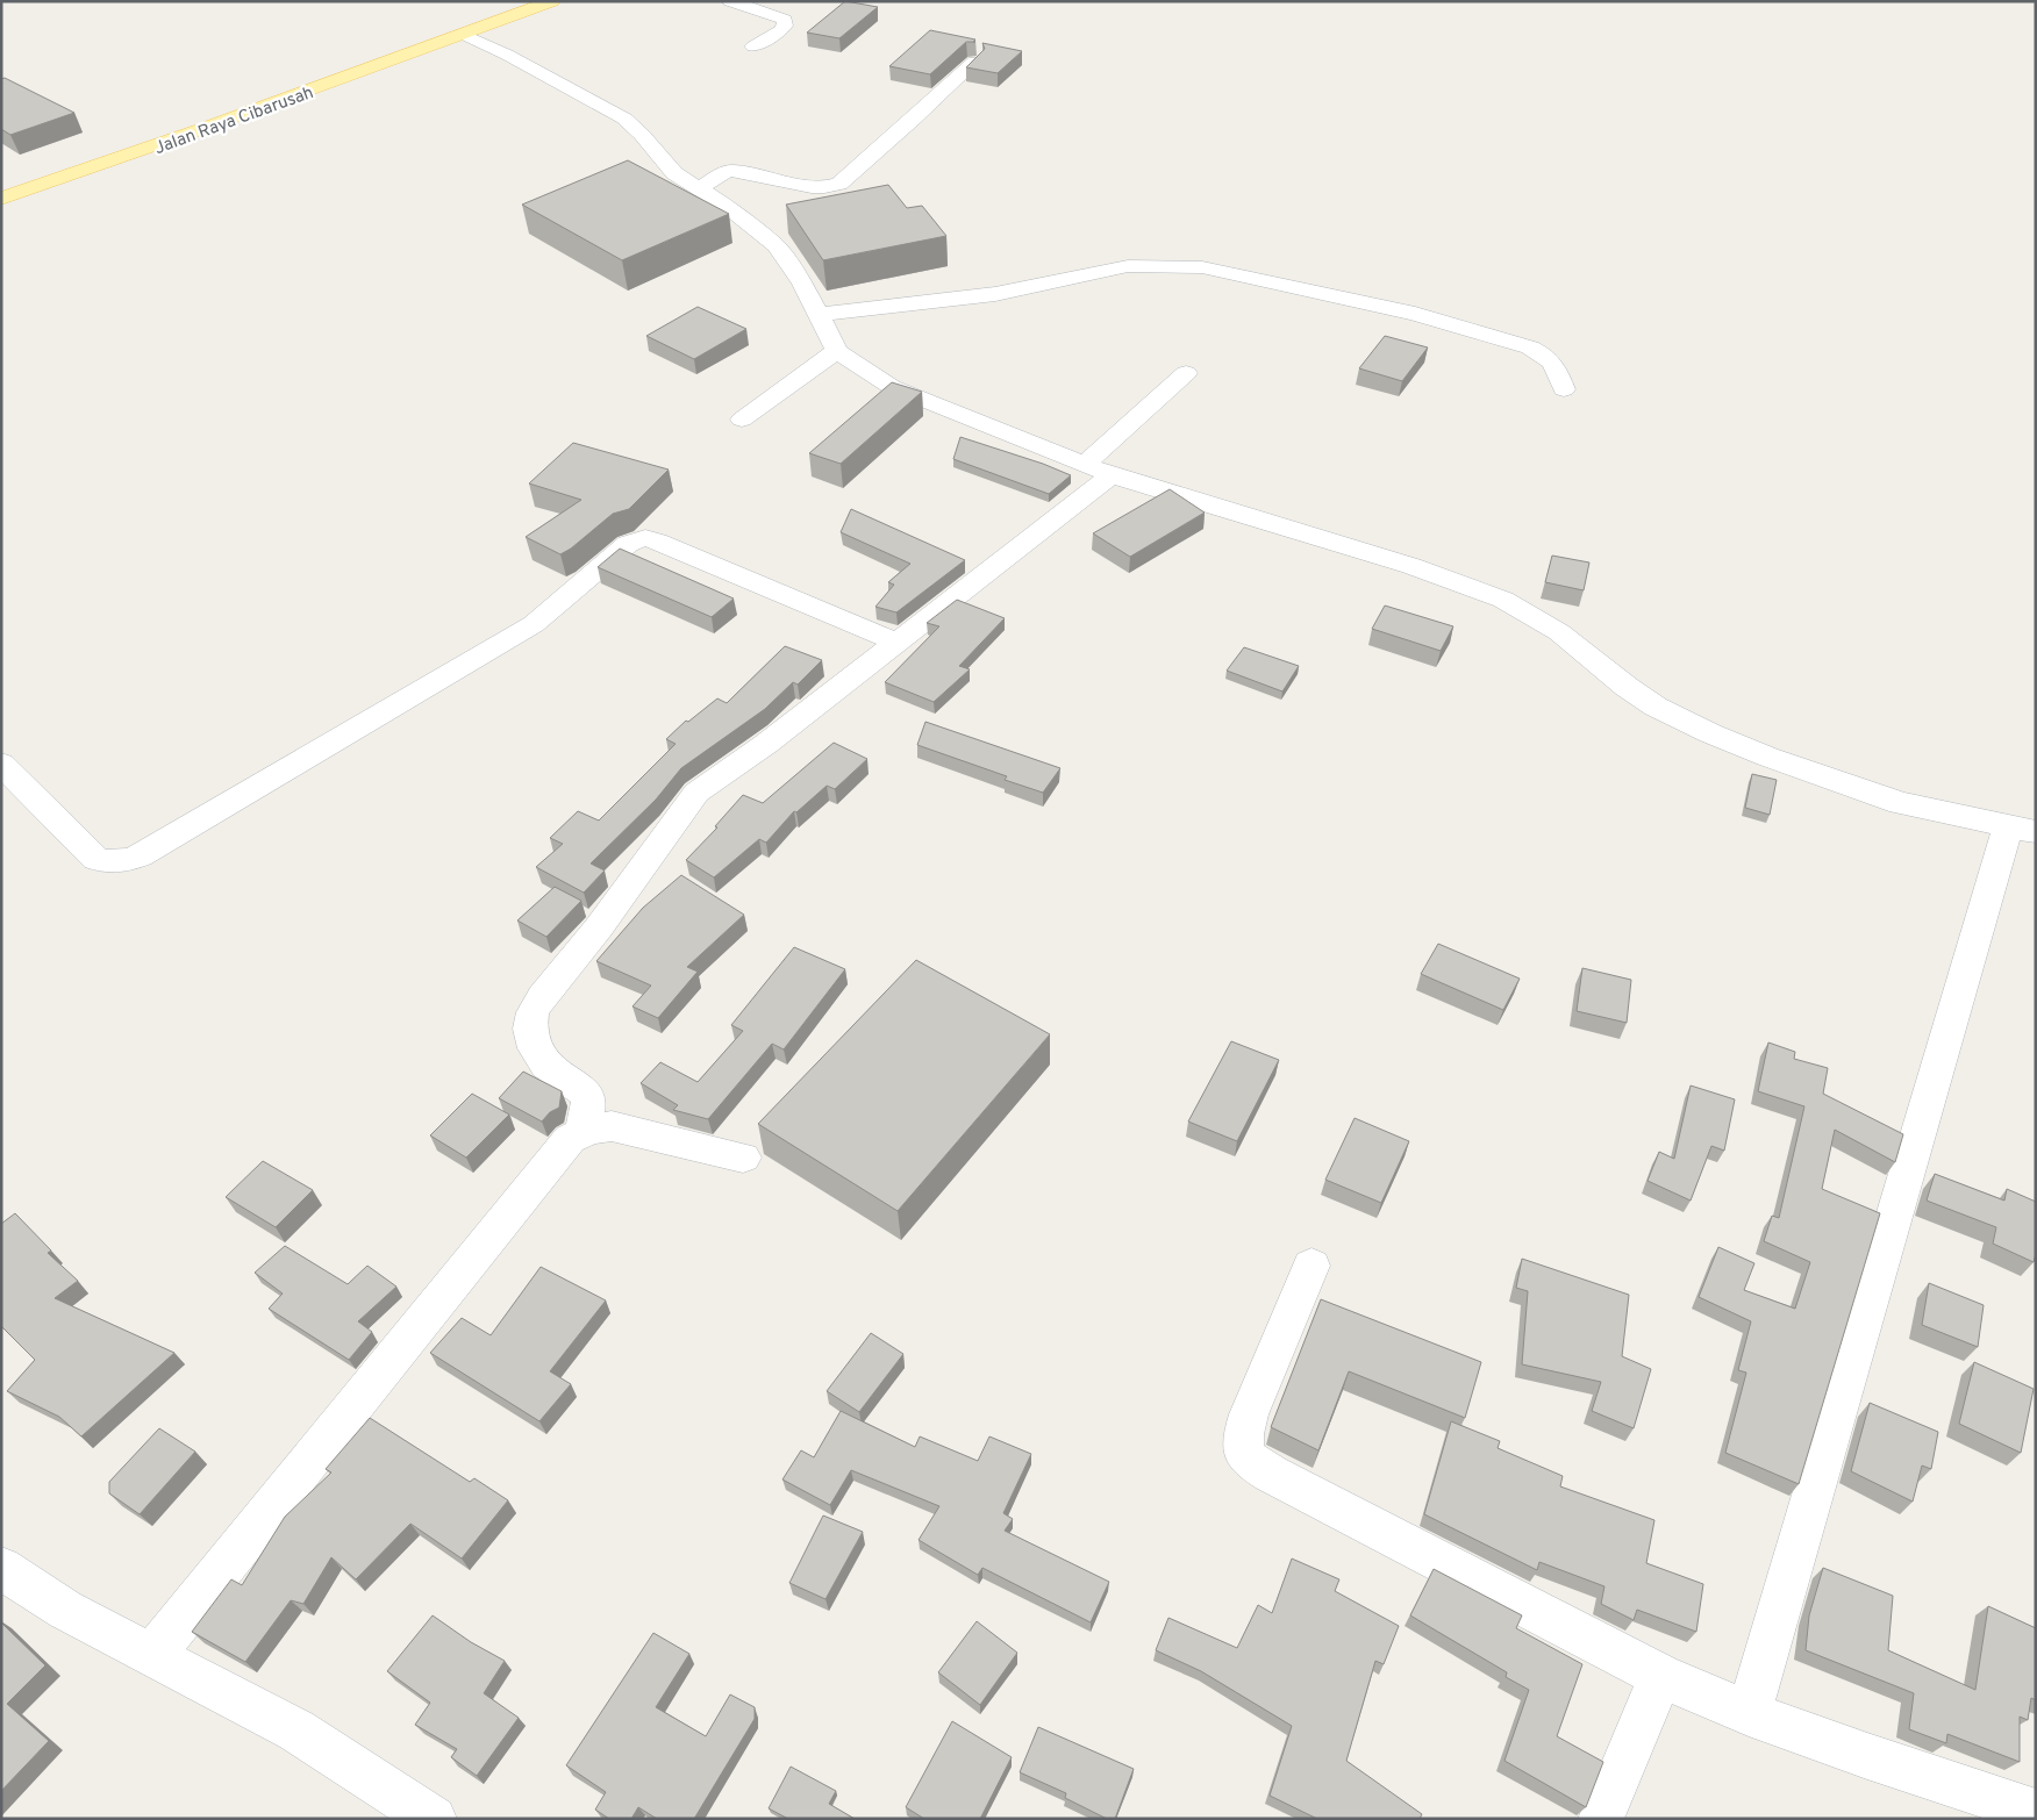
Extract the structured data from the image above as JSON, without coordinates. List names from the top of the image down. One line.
{"streets":{"main road":["Jalan Raya Cibarusah"]}}
